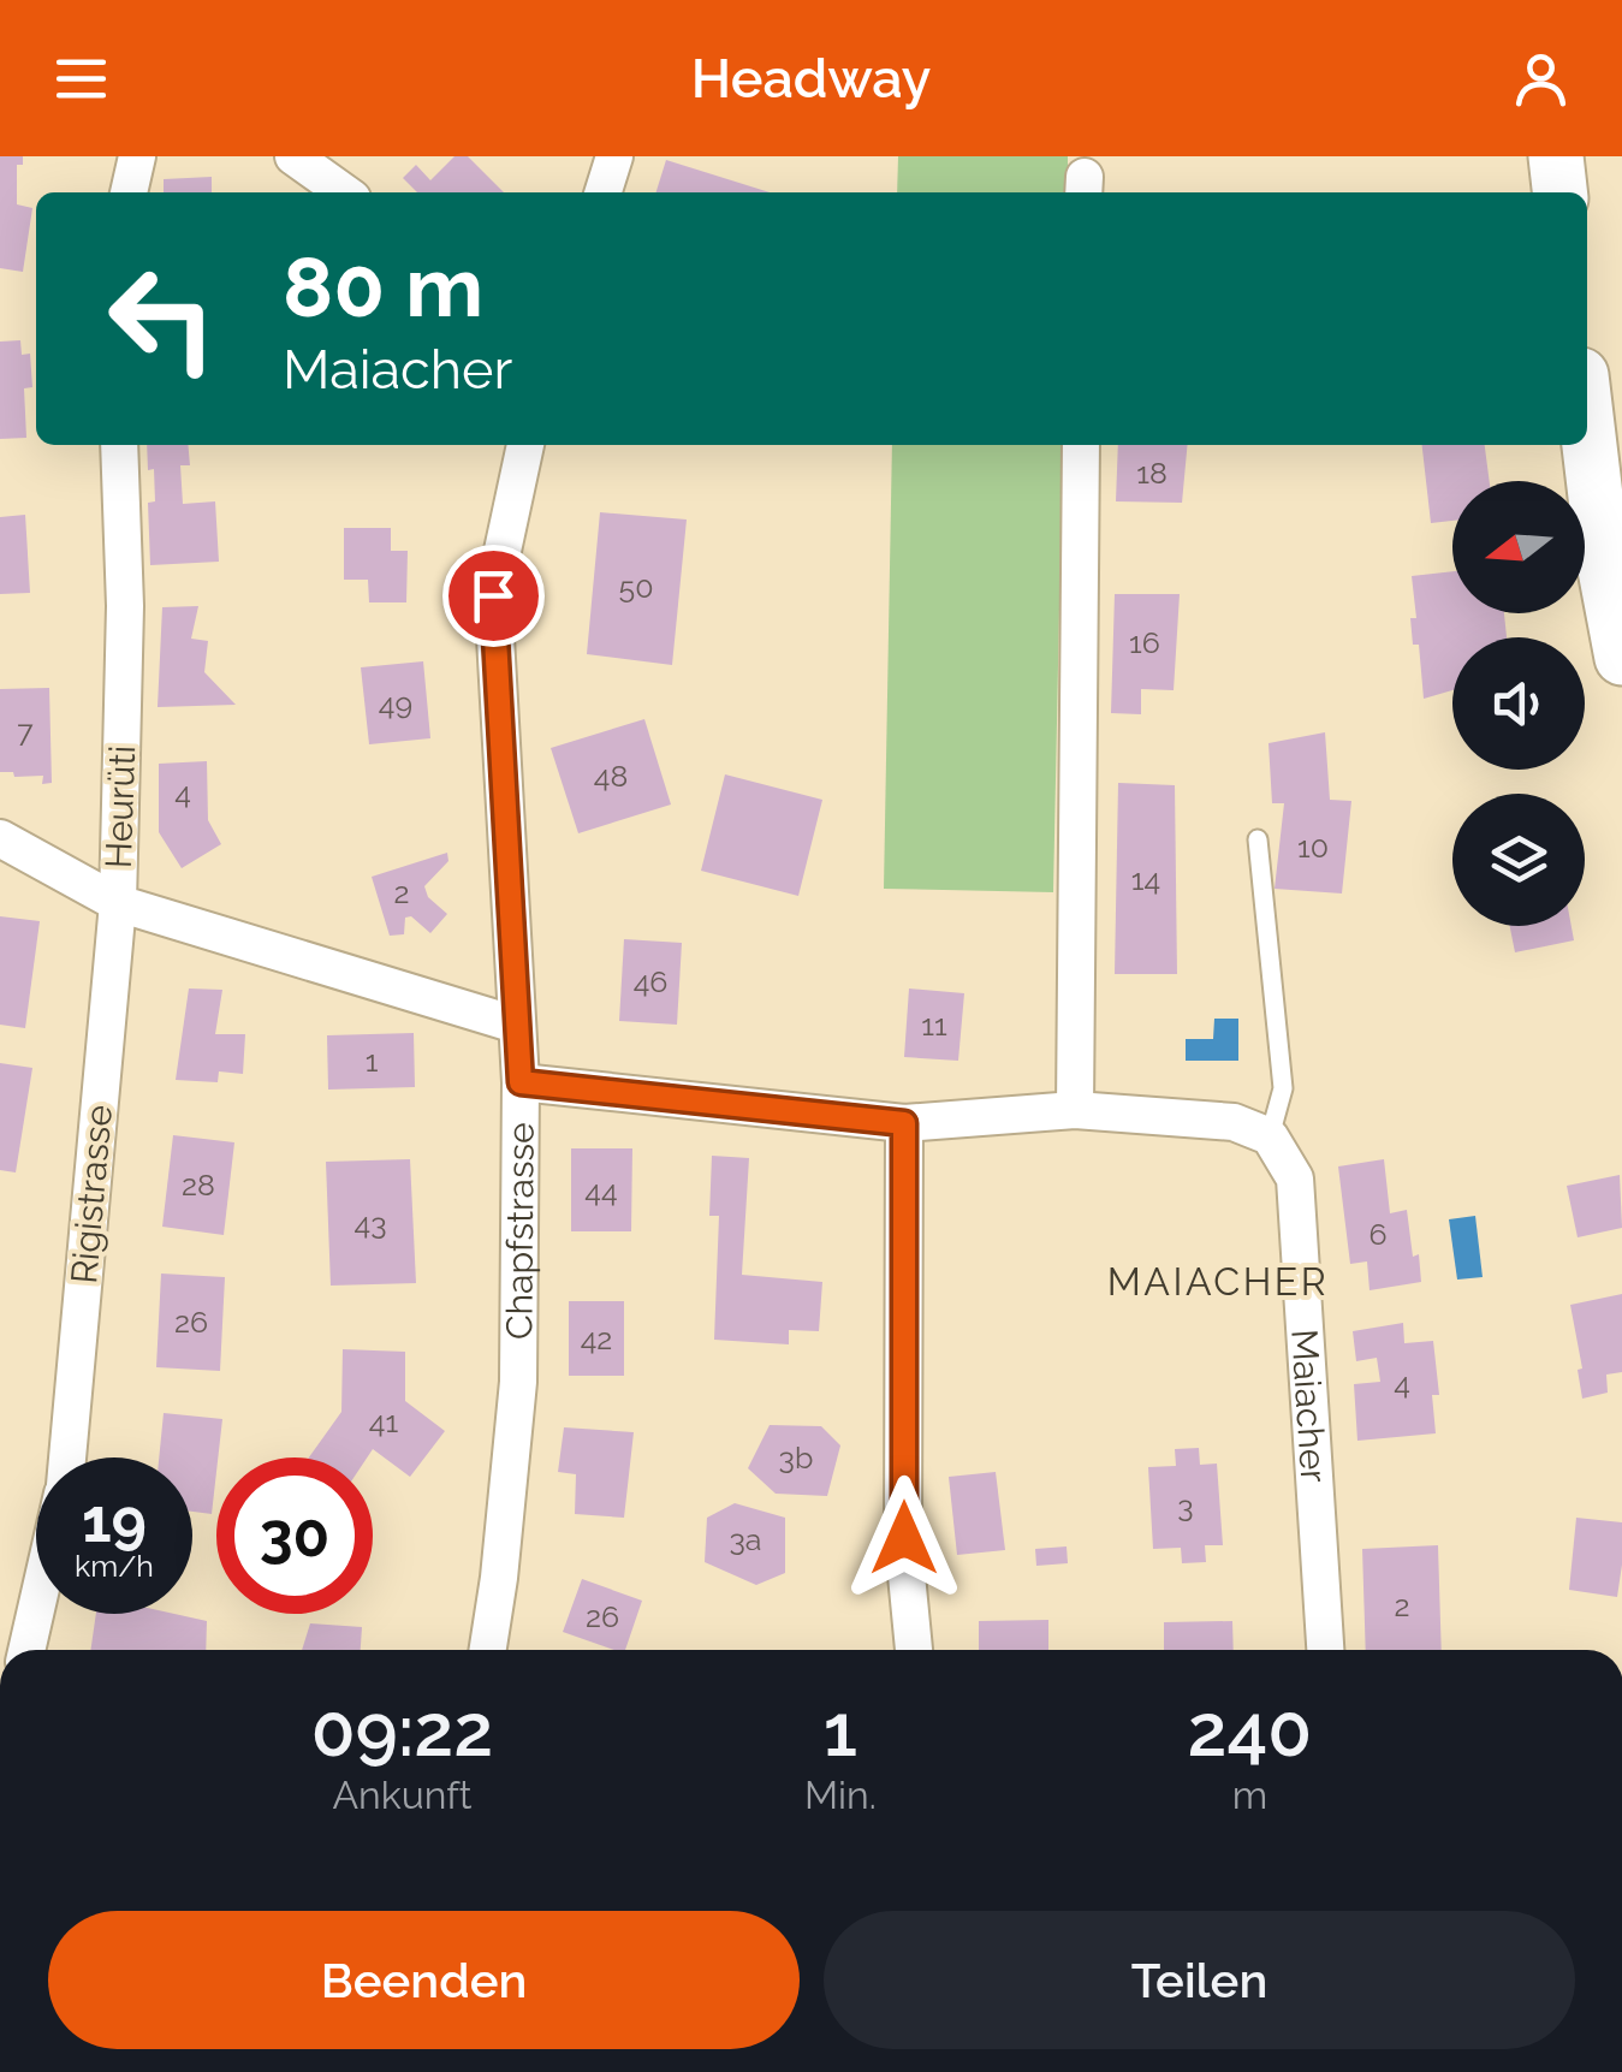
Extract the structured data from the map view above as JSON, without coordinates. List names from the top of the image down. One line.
{"streets":{"street":["Heurüti","Rigistrasse","Chapfstrasse","Maiacher"]},"crossings":[["Heurüti","Rigistrasse"],["Heurüti","Chapfstrasse"]],"districts":["MAIACHER"],"house_numbers":["18","50","16","49","7","48","4","10","14","2","46","11","1","28","44","43","6","26","42","4","41","3b","3","3a","2","26"],"north":"left","page":{"header":"Headway","turn":["80 m","Maiacher"],"speed":"19 km/h","limit":"30","eta":["09:22","Ankunft","1","Min.","240","m"],"buttons":["Beenden","Teilen"]}}
